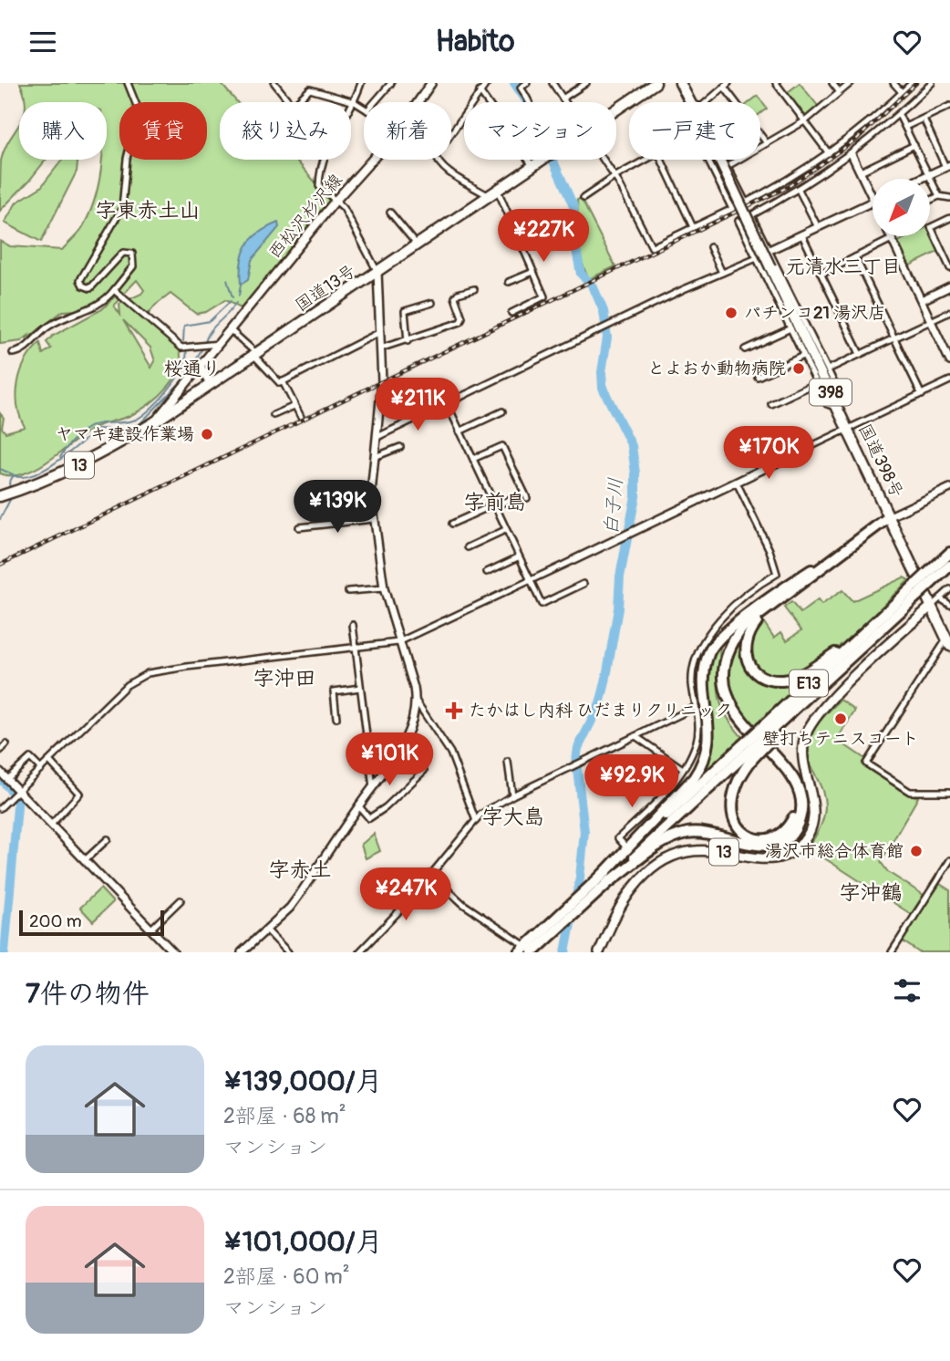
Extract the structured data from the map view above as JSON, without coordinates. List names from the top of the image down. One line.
{"streets":{"highway":["国道13号","398","国道398号","13","E13"],"main road":["西松沢杉沢線"]},"crossings":[["西松沢杉沢線","国道13号"],["国道398号","13"]],"districts":["字東赤土山","元清水三丁目","桜通り","字前島","字沖田","字大島","字赤土","字沖鶴"],"water":["白子川"],"places":{"other":["パチンコ21 湯沢店","とよおか動物病院","ヤマキ建設作業場","壁打ちテニスコート","湯沢市総合体育館"],"health":["たかはし内科 ひだまりクリニック"]},"scale_bar":"200 m","north":"bottom left","page":{"header":"Habito","chip":["購入","賃貸","絞り込み","新着","マンション","一戸建て"],"price":["¥227K","¥211K","¥170K","¥139K","¥101K","¥92.9K","¥247K"],"scale":"200 m","heading":"7件の物件","list":[{"name":"¥139,000/月","note":"2部屋 · 68 m² · マンション"},{"name":"¥101,000/月","note":"2部屋 · 60 m² · マンション"}]}}
